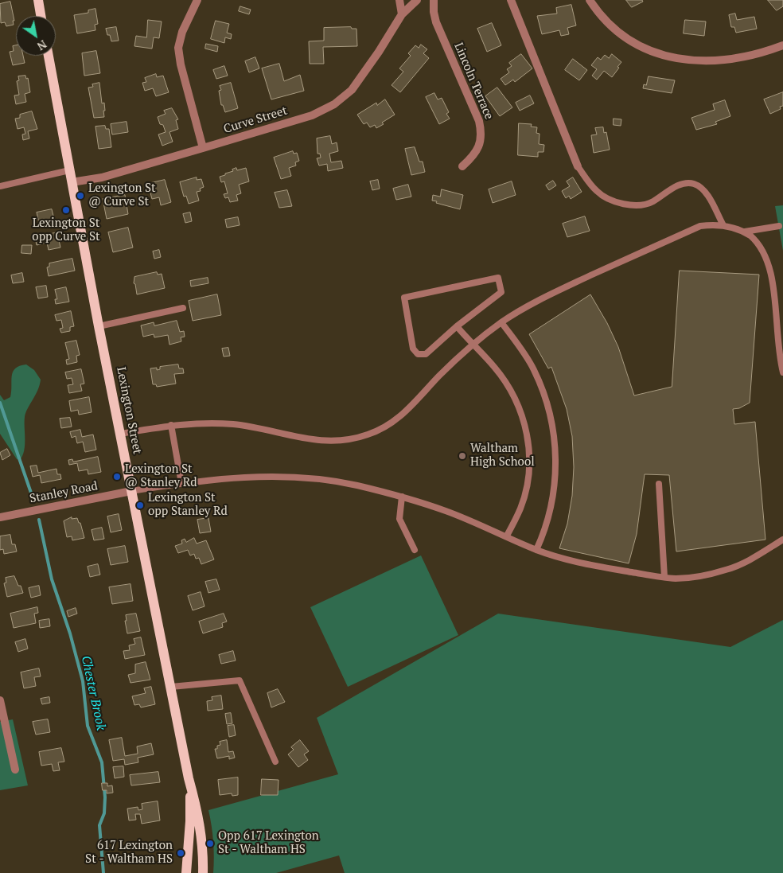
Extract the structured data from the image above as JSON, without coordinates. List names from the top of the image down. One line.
{"streets":{"main road":["Lexington Street"],"street":["Lincoln Terrace","Curve Street","Stanley Road"]},"crossings":[["Curve Street","Lexington Street"],["Lexington Street","Stanley Road"]],"water":["Chester Brook"],"places":["Lexington St @ Curve St","Lexington St opp Curve St","Waltham High School","Lexington St @ Stanley Rd","Lexington St opp Stanley Rd","Opp 617 Lexington St - Waltham HS","617 Lexington St - Waltham HS"],"north":"bottom right"}
